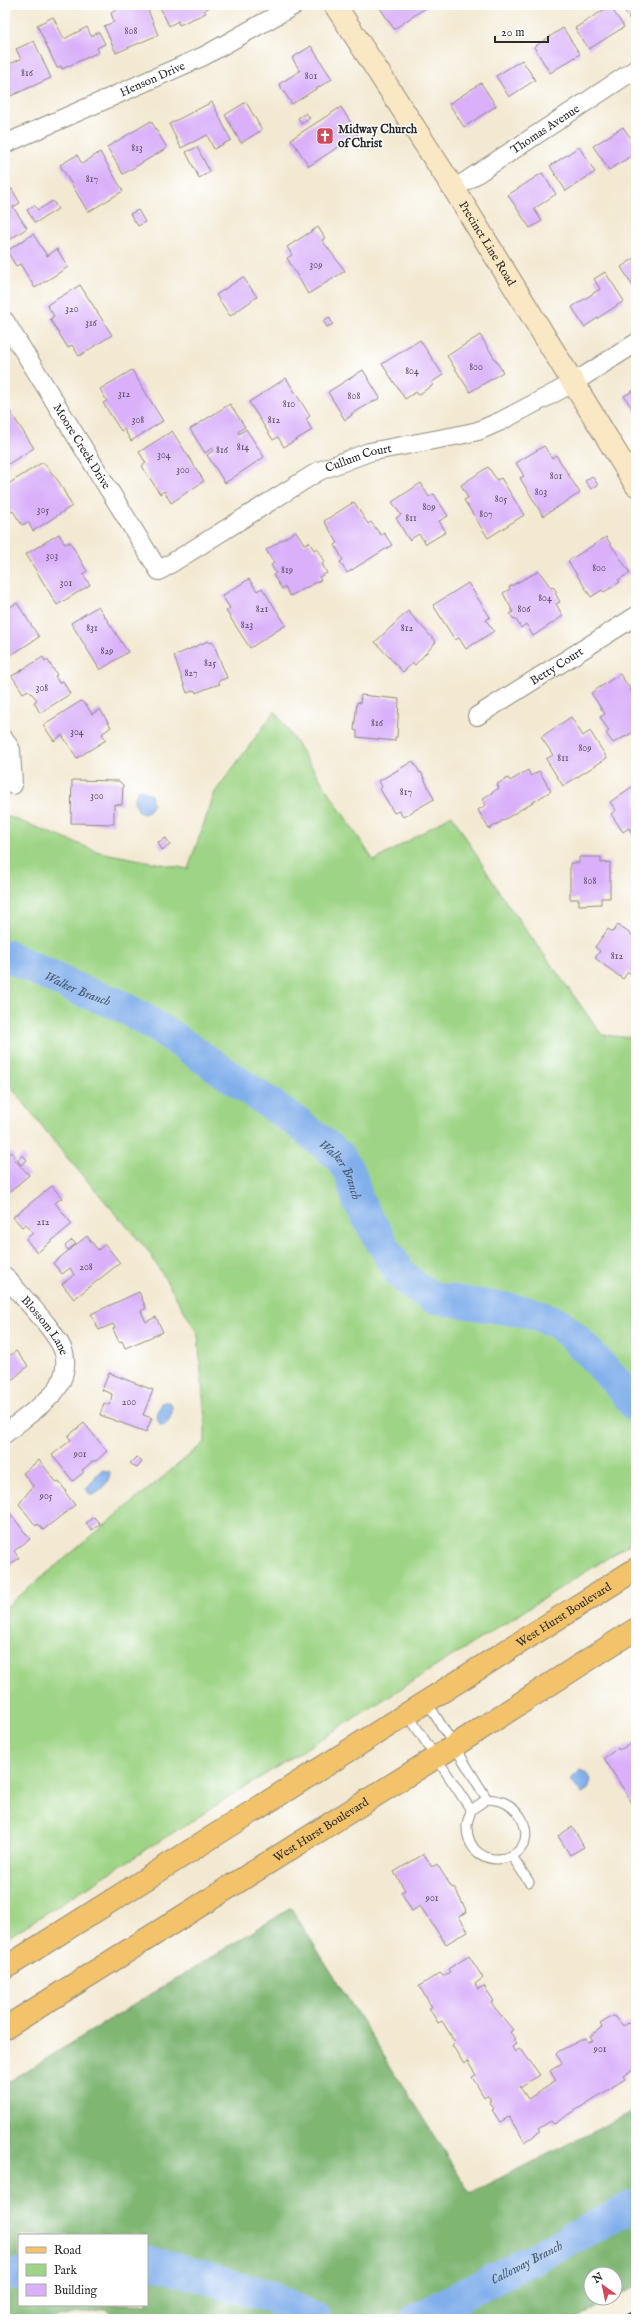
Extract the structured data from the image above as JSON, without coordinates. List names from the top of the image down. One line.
{"streets":{"main road":["Precinct Line Road","West Hurst Boulevard"],"street":["Henson Drive","Thomas Avenue","Moore Creek Drive","Cullum Court","Betty Court","Blossom Lane"]},"crossings":[["Thomas Avenue","Precinct Line Road"],["Precinct Line Road","Cullum Court"],["Moore Creek Drive","Cullum Court"]],"water":["Walker Branch","Calloway Branch"],"places":{"church":["Midway Church of Christ"]},"house_numbers":["808","816","801","813","817","309","320","316","800","804","312","808","810","308","812","814","816","304","300","801","803","805","809","305","807","811","303","800","819","301","804","821","806","823","831","812","829","825","827","308","816","304","809","811","817","300","808","812","212","208","200","901","905","901","901"],"legend":["Road","Park","Building"],"scale_bar":"20 m","north":"top left"}
